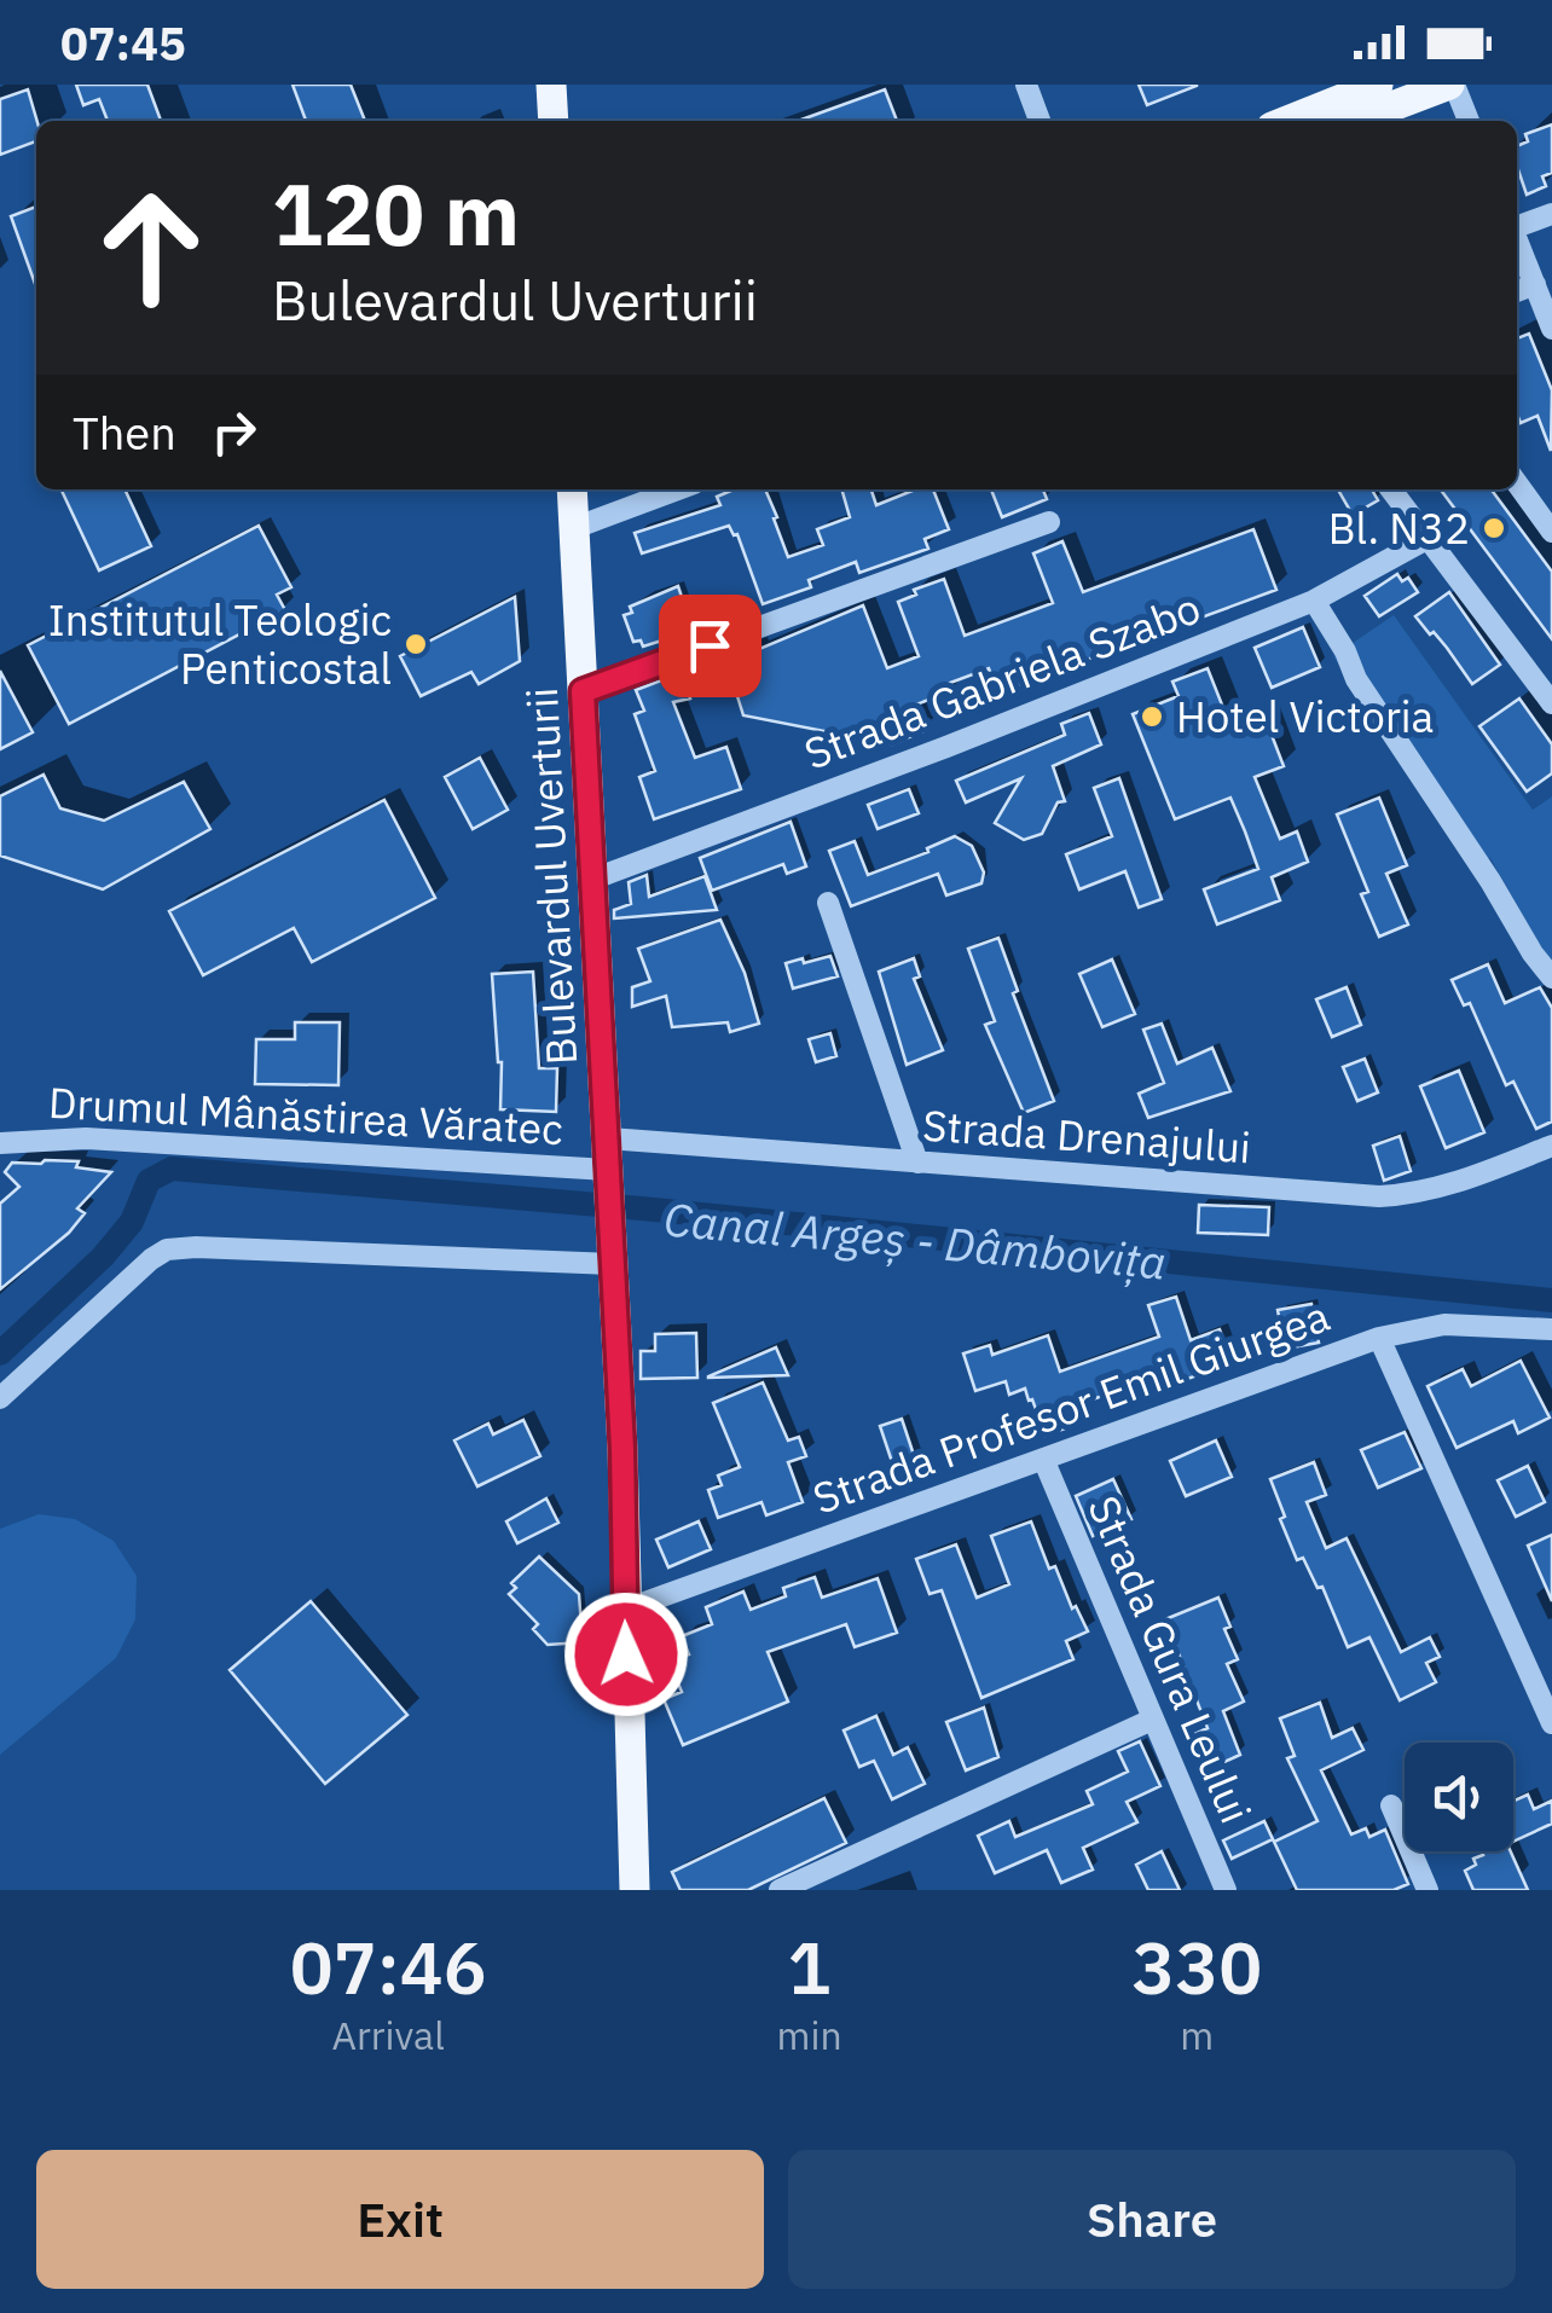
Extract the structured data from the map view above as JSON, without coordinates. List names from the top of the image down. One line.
{"streets":{"main road":["Bulevardul Uverturii"],"street":["Strada Gabriela Szabo","Drumul Mânăstirea Văratec","Strada Drenajului","Strada Profesor Emil Giurgea","Strada Gura Leului"]},"crossings":[["Strada Gabriela Szabo","Bulevardul Uverturii"],["Bulevardul Uverturii","Drumul Mânăstirea Văratec"],["Bulevardul Uverturii","Strada Drenajului"],["Bulevardul Uverturii","Strada Profesor Emil Giurgea"],["Drumul Mânăstirea Văratec","Strada Drenajului"],["Strada Profesor Emil Giurgea","Strada Gura Leului"]],"water":["Canal Argeș - Dâmbovița"],"places":["Bl. N32","Institutul Teologic Penticostal","Hotel Victoria"],"page":{"status":"07:45","turn":["120 m","Bulevardul Uverturii"],"then":"Then","eta":["07:46","Arrival","1","min","330","m"],"buttons":["Exit","Share"]}}
